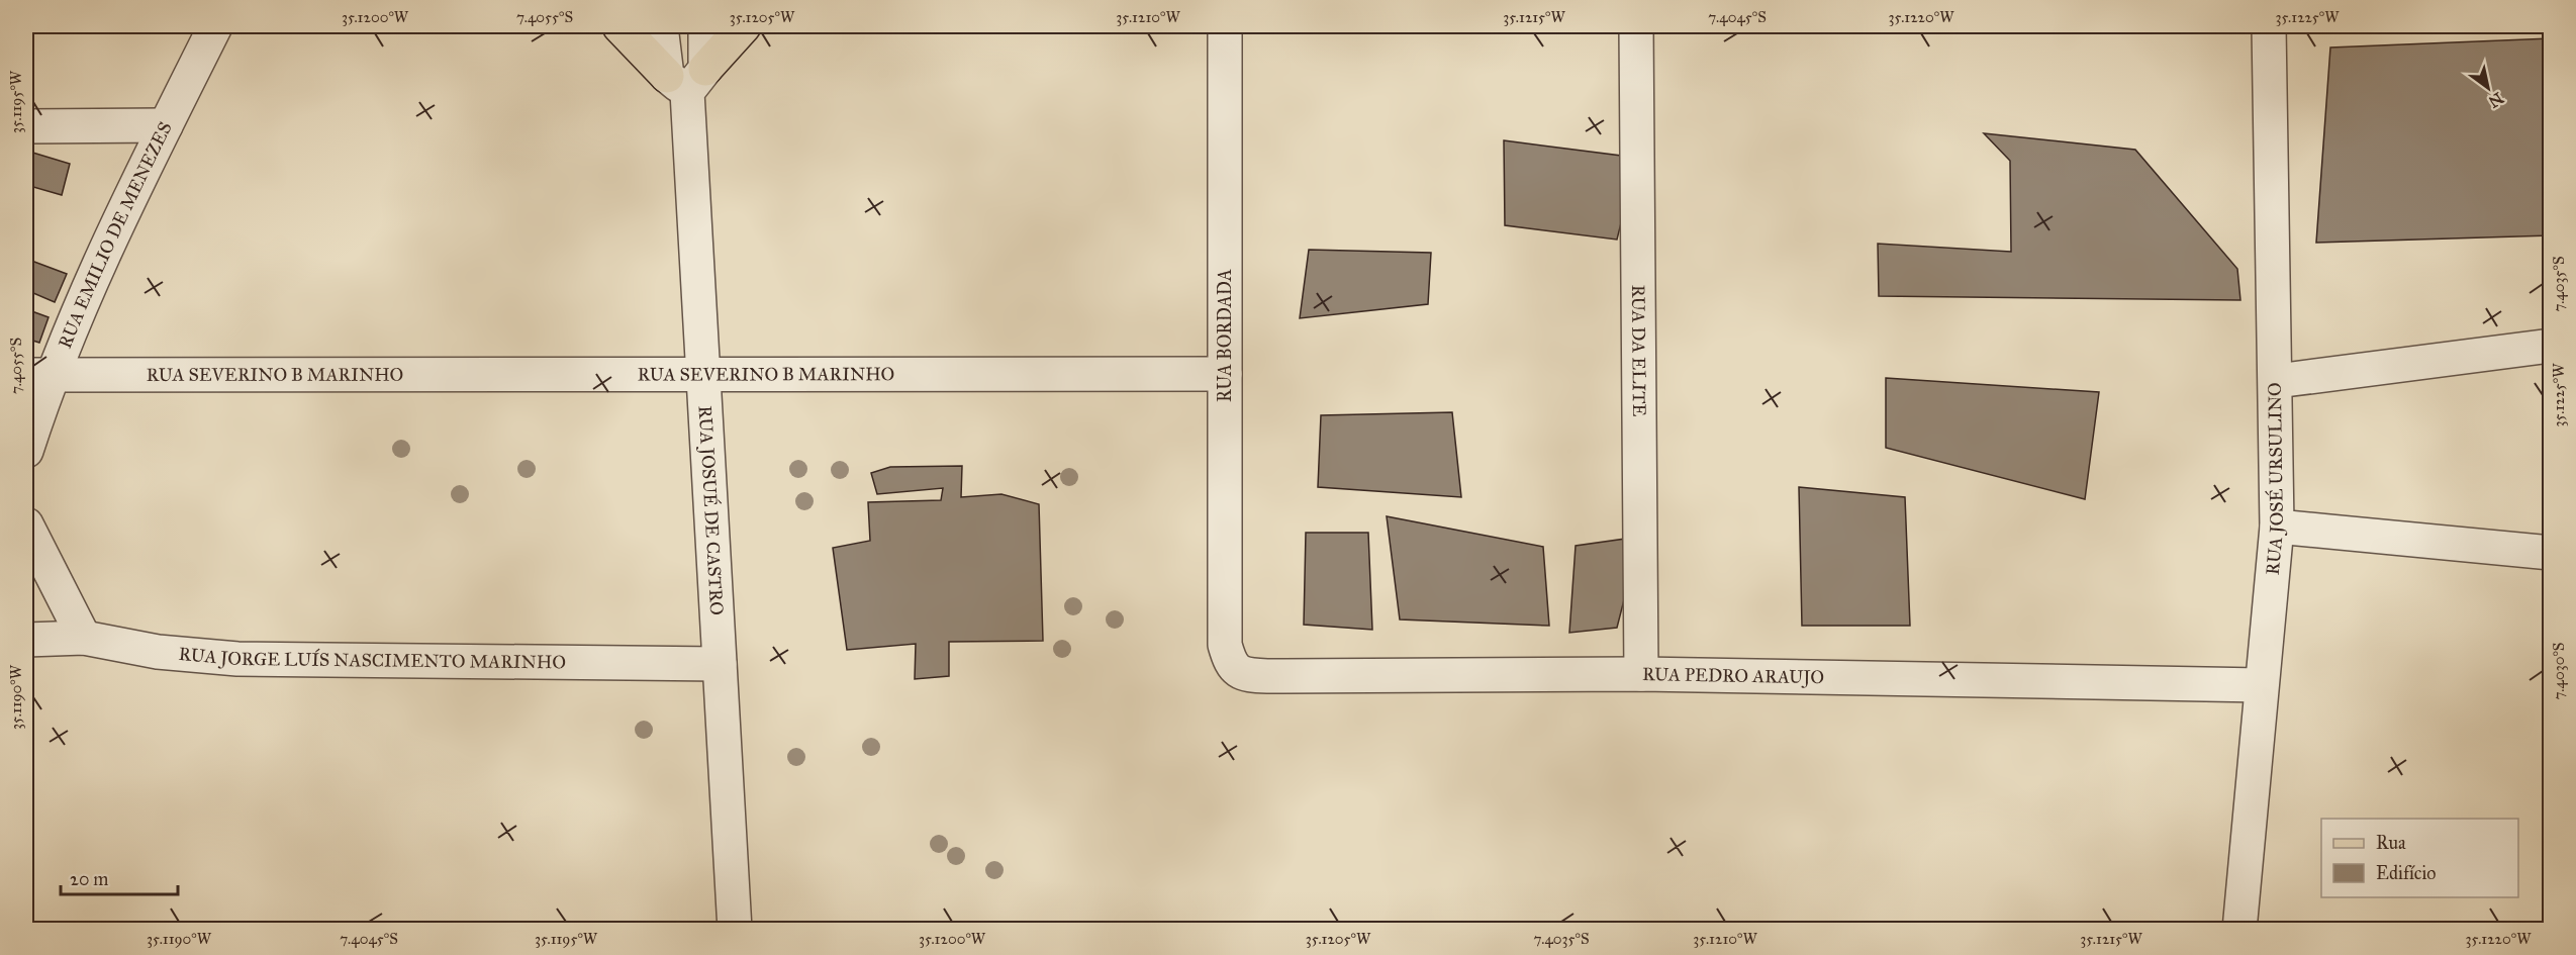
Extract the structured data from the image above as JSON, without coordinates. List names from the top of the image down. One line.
{"streets":{"street":["RUA EMILIO DE MENEZES","RUA BORDADA","RUA DA ELITE","RUA SEVERINO B MARINHO","RUA JOSÉ URSULINO","RUA JOSUÉ DE CASTRO","RUA JORGE LUÍS NASCIMENTO MARINHO","RUA PEDRO ARAUJO"]},"crossings":[["RUA EMILIO DE MENEZES","RUA SEVERINO B MARINHO"],["RUA BORDADA","RUA SEVERINO B MARINHO"],["RUA BORDADA","RUA PEDRO ARAUJO"],["RUA DA ELITE","RUA PEDRO ARAUJO"],["RUA SEVERINO B MARINHO","RUA JOSUÉ DE CASTRO"],["RUA JOSÉ URSULINO","RUA PEDRO ARAUJO"],["RUA JOSUÉ DE CASTRO","RUA JORGE LUÍS NASCIMENTO MARINHO"]],"legend":["Rua","Edifício"],"scale_bar":"20 m","north":"bottom right","coordinates":["35.1200°W","7.4055°S","35.1205°W","35.1210°W","35.1215°W","7.4045°S","35.1220°W","35.1225°W","35.1195°W","7.4035°S","7.4030°S","35.1190°W"]}
